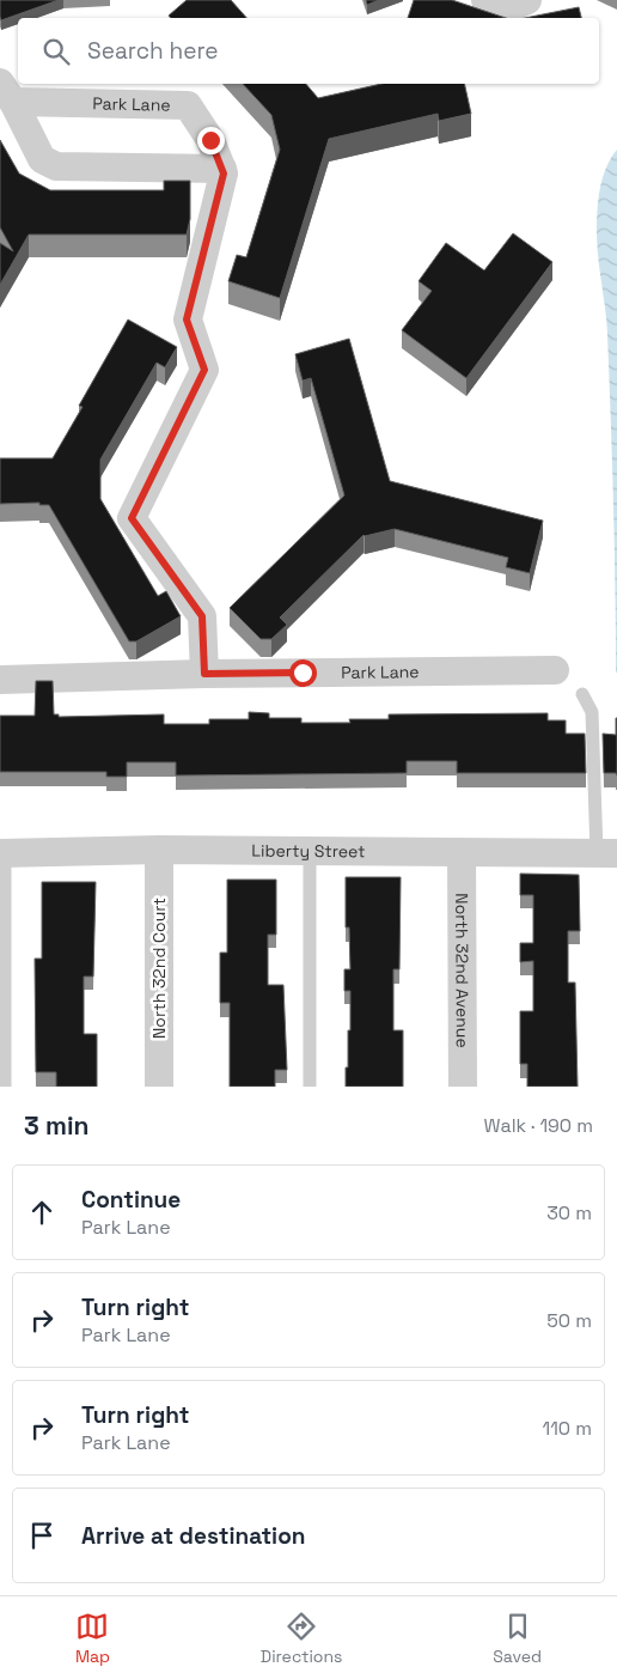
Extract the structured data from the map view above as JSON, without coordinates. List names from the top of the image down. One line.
{"streets":{"street":["Park Lane","Liberty Street","North 32nd Court","North 32nd Avenue"]},"crossings":[["Liberty Street","North 32nd Court"],["Liberty Street","North 32nd Avenue"]],"page":{"search":"Search here","heading":["3 min","Walk · 190 m"],"list":[["Continue","Park Lane","30 m"],["Turn right","Park Lane","50 m"],["Turn right","Park Lane","110 m"],"Arrive at destination"],"nav":["Map","Directions","Saved"]}}
